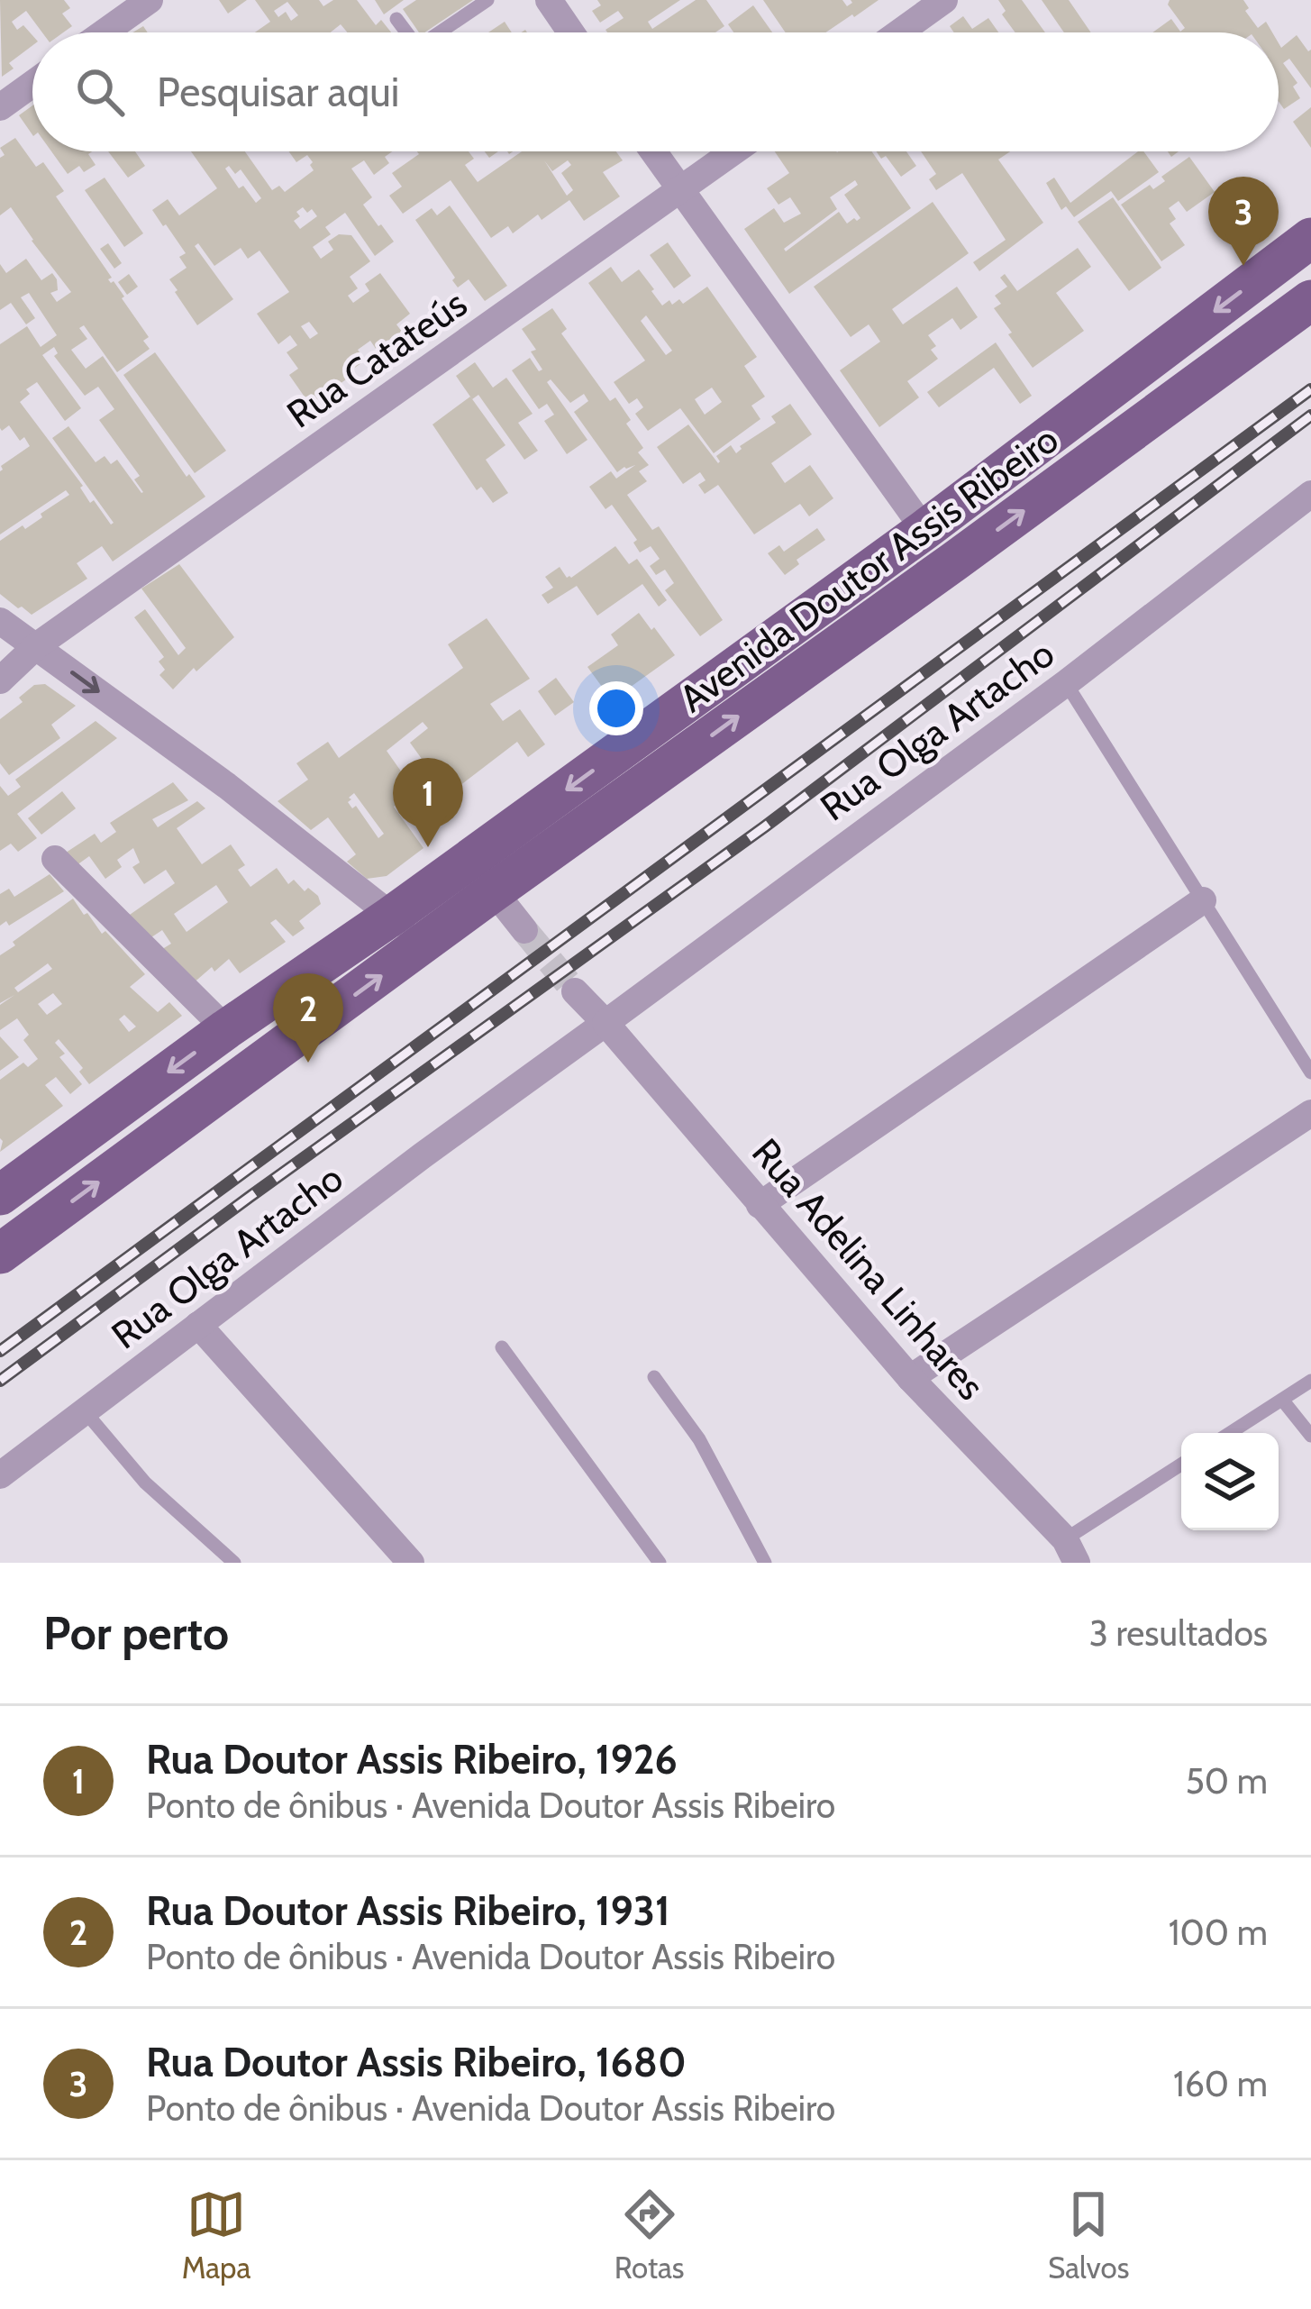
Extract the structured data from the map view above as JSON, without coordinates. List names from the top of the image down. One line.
{"streets":{"main road":["Avenida Doutor Assis Ribeiro"],"street":["Rua Catateús","Rua Olga Artacho","Rua Adelina Linhares"]},"crossings":[["Rua Olga Artacho","Rua Adelina Linhares"]],"page":{"search":"Pesquisar aqui","pins":["3","1","2"],"heading":["Por perto","3 resultados"],"list":[{"mark":"1","name":"Rua Doutor Assis Ribeiro, 1926","note":"Ponto de ônibus · Avenida Doutor Assis Ribeiro","value":"50 m"},{"mark":"2","name":"Rua Doutor Assis Ribeiro, 1931","note":"Ponto de ônibus · Avenida Doutor Assis Ribeiro","value":"100 m"},{"mark":"3","name":"Rua Doutor Assis Ribeiro, 1680","note":"Ponto de ônibus · Avenida Doutor Assis Ribeiro","value":"160 m"}],"nav":["Mapa","Rotas","Salvos"]}}
